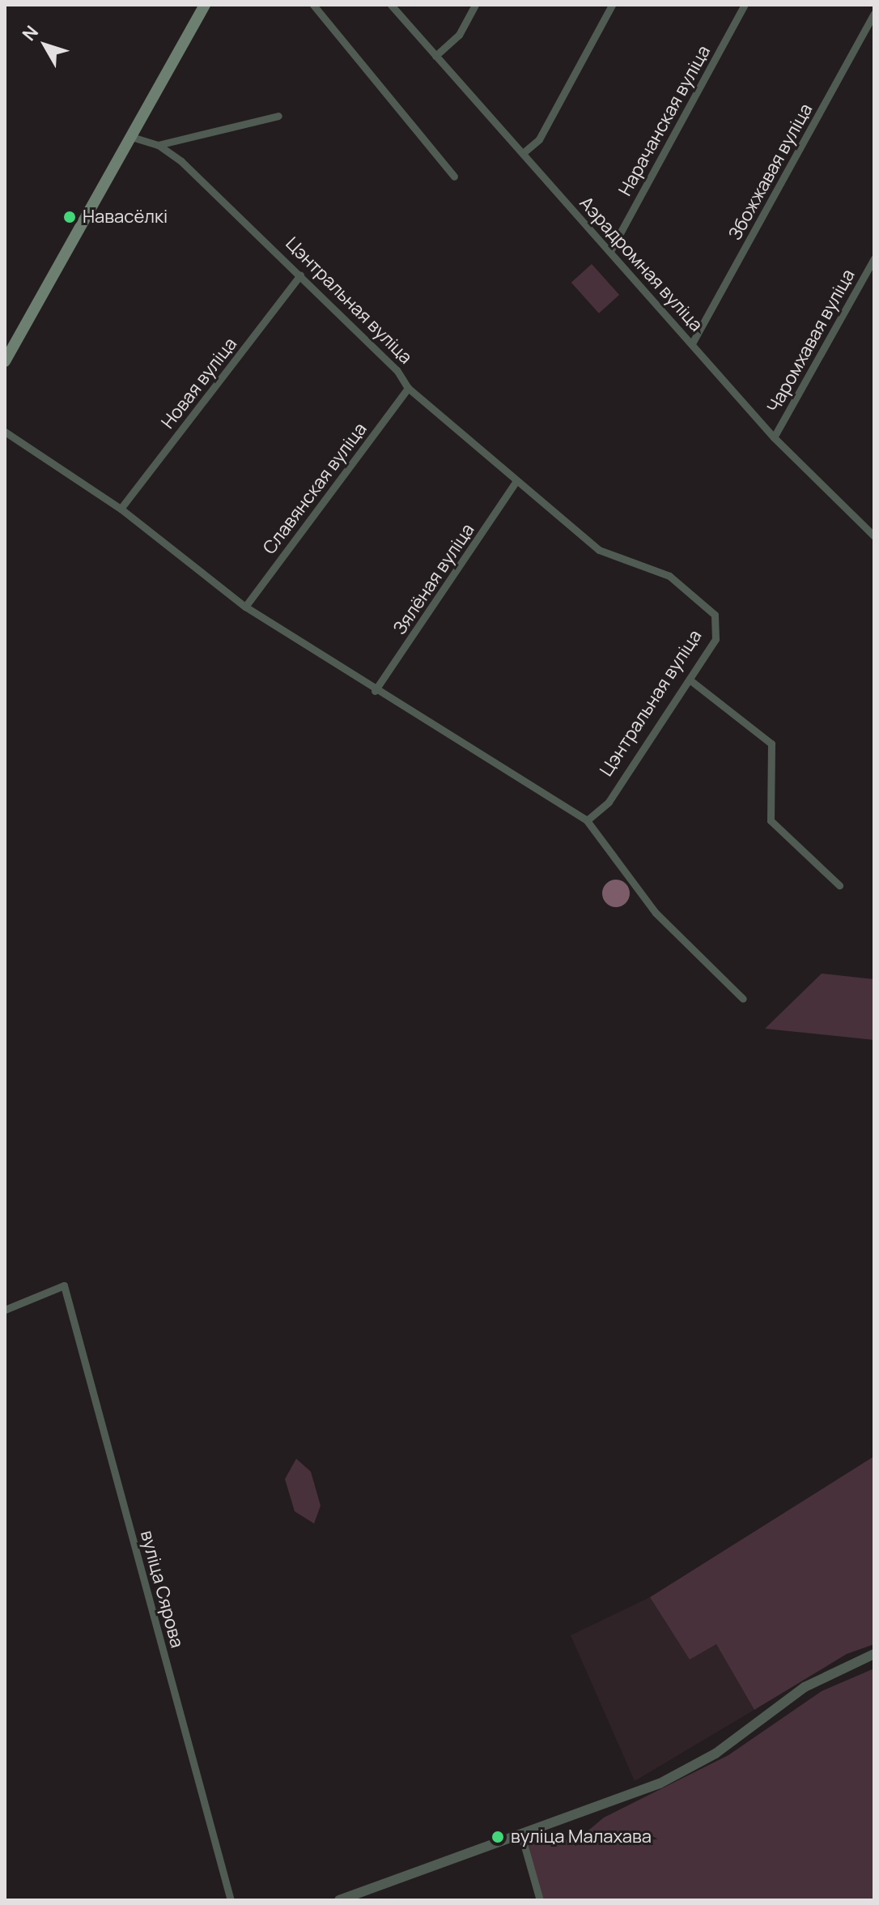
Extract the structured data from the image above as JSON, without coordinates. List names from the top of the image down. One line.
{"streets":{"street":["Нарачанская вуліца","Збожжавая вуліца","Аэрадромная вуліца","Цэнтральная вуліца","Чаромхавая вуліца","Новая вуліца","Славянская вуліца","Зялёная вуліца","вуліца Сярова"]},"crossings":[["Нарачанская вуліца","Аэрадромная вуліца"],["Збожжавая вуліца","Аэрадромная вуліца"],["Аэрадромная вуліца","Чаромхавая вуліца"],["Цэнтральная вуліца","Новая вуліца"],["Цэнтральная вуліца","Славянская вуліца"],["Цэнтральная вуліца","Зялёная вуліца"]],"places":["Навасёлкі","вуліца Малахава"],"north":"top left"}
